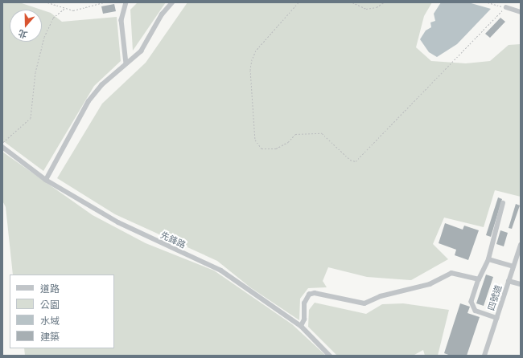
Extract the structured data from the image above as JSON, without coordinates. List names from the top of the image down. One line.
{"streets":{"street":["先鋒路","四號道"]},"legend":["道路","公園","水域","建築"],"north":"bottom"}
